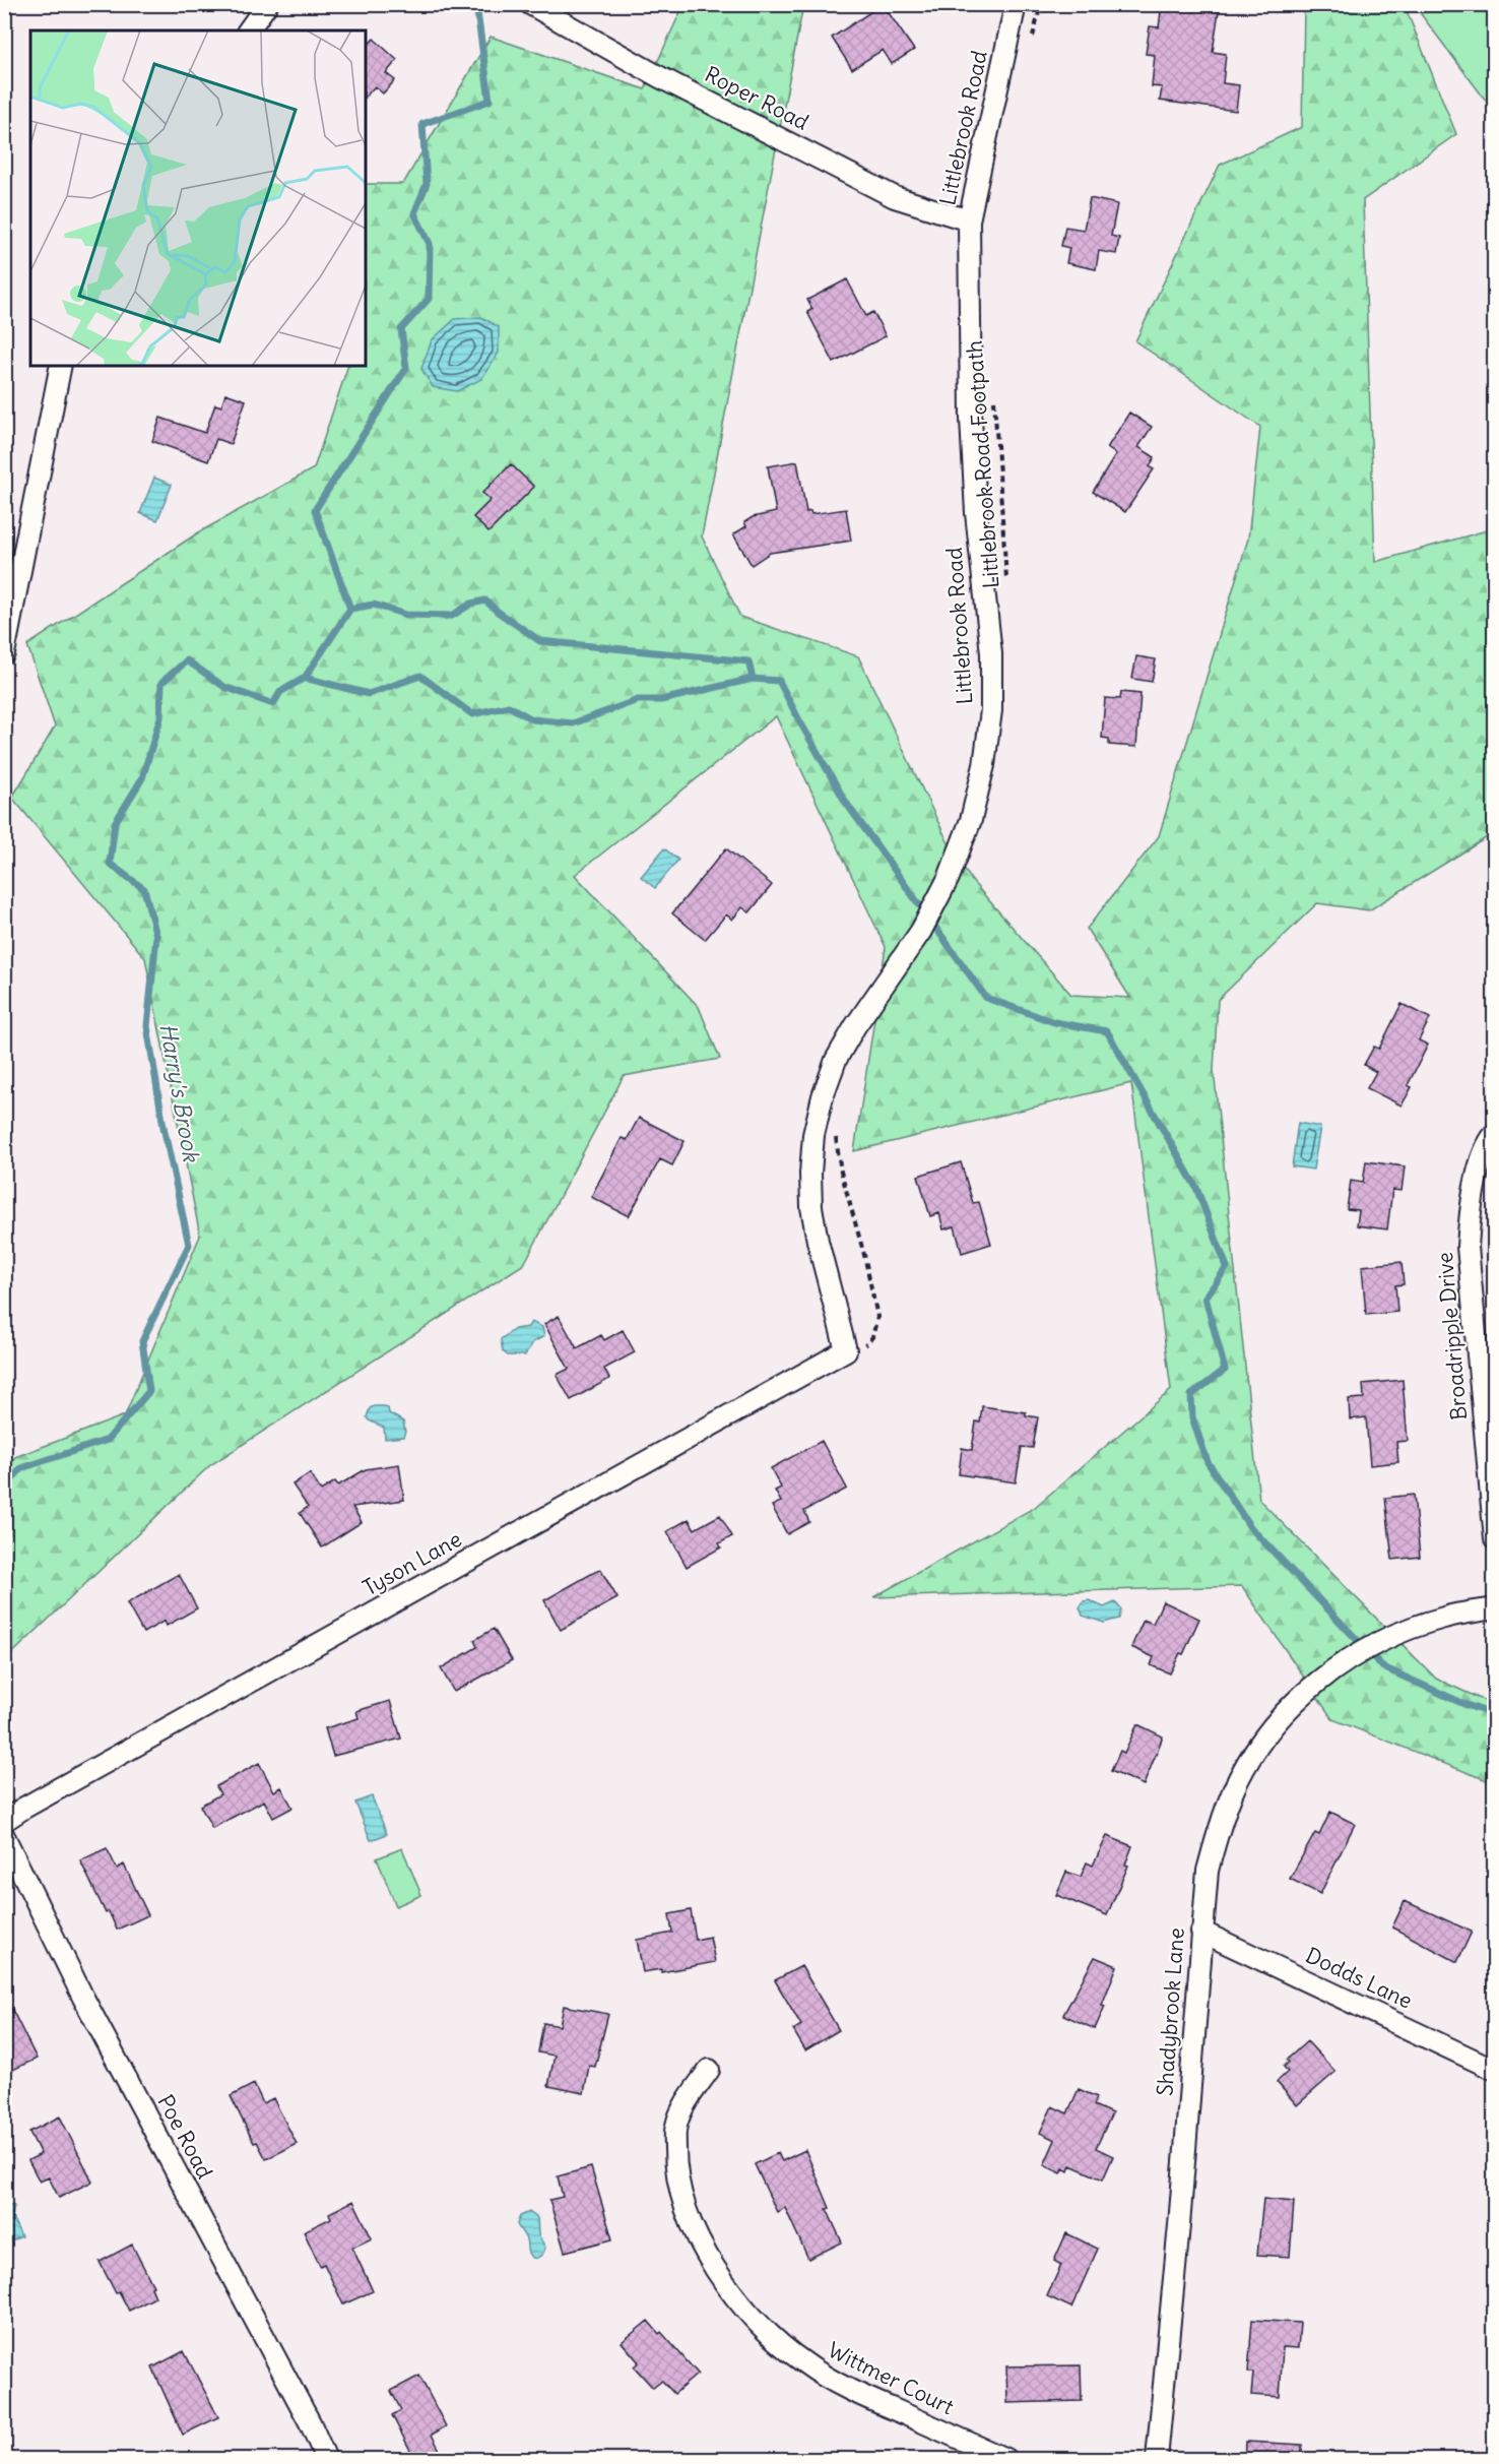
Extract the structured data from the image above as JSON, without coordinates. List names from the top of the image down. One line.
{"streets":{"street":["Roper Road","Littlebrook Road","Broadripple Drive","Tyson Lane","Dodds Lane","Shadybrook Lane","Poe Road","Wittmer Court"],"path":["Littlebrook Road Footpath"]},"crossings":[["Roper Road","Littlebrook Road"],["Littlebrook Road","Tyson Lane"],["Dodds Lane","Shadybrook Lane"]],"water":["Harry's Brook"]}
